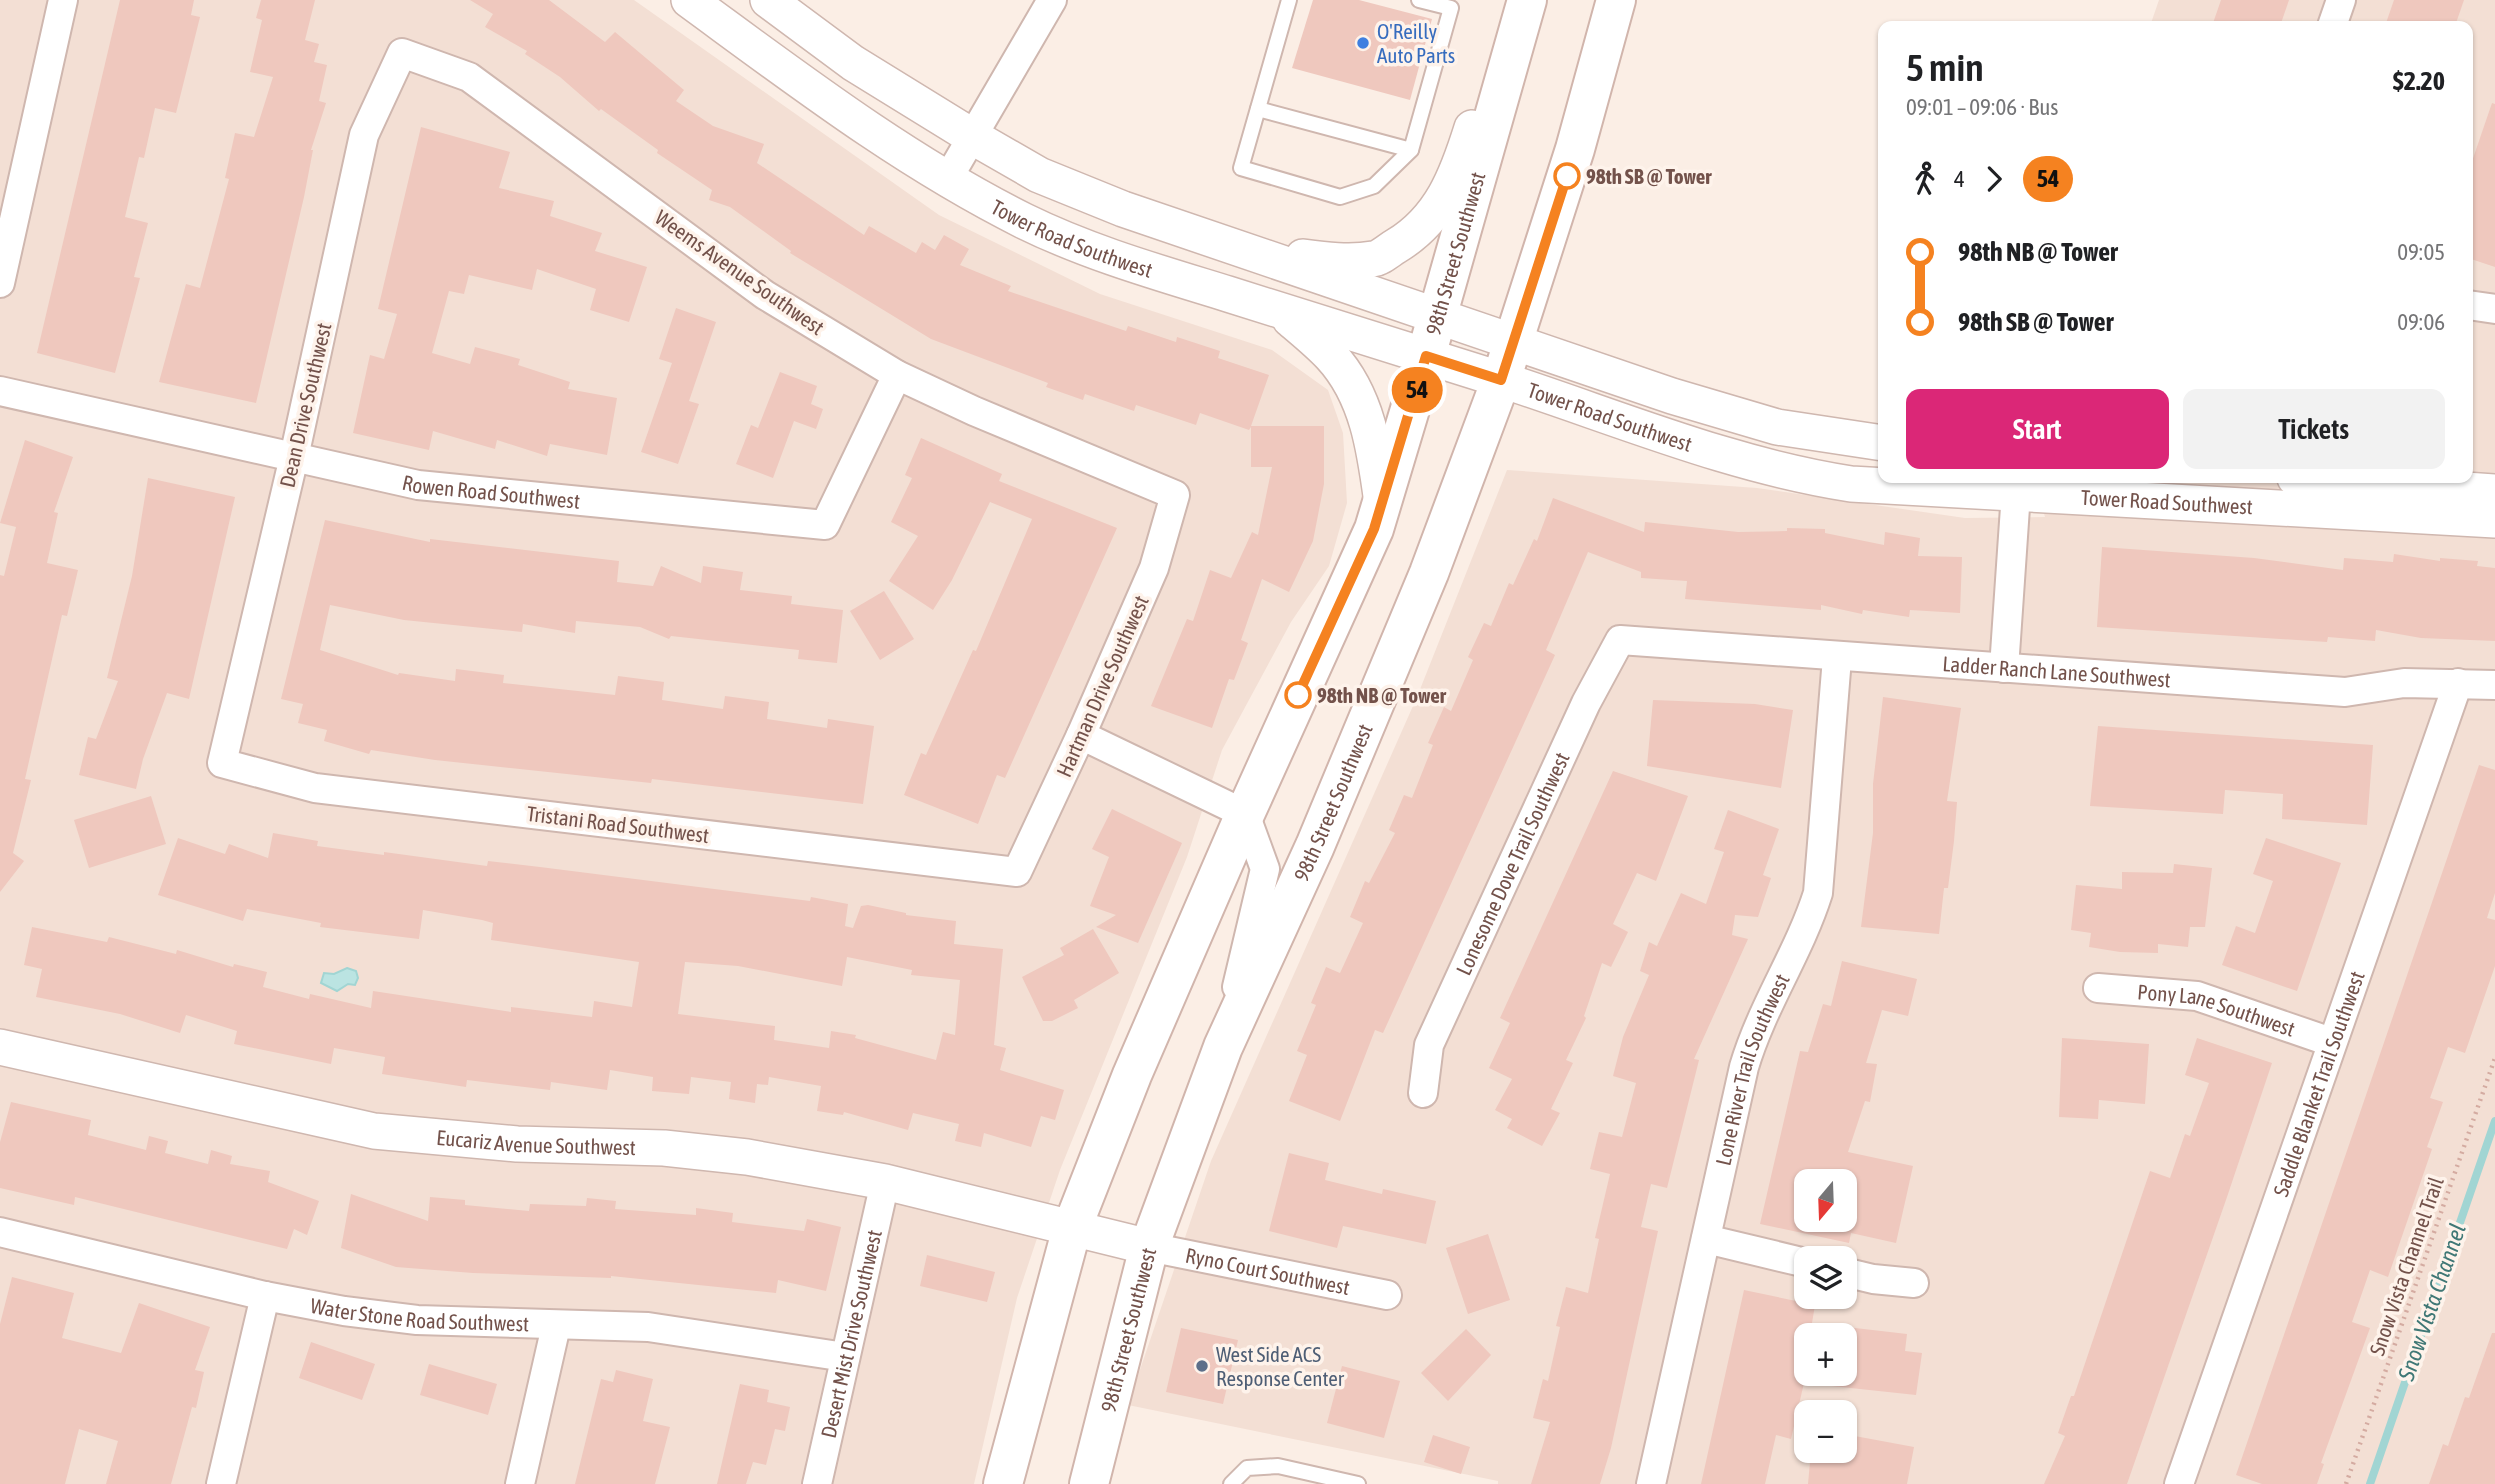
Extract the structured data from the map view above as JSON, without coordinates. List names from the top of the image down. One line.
{"streets":{"main road":["98th Street Southwest"],"street":["Tower Road Southwest","Weems Avenue Southwest","Dean Drive Southwest","Rowen Road Southwest","Ladder Ranch Lane Southwest","Hartman Drive Southwest","Tristani Road Southwest","Lonesome Dove Trail Southwest","Pony Lane Southwest","Lone River Trail Southwest","Saddle Blanket Trail Southwest","Eucariz Avenue Southwest","Ryno Court Southwest","Water Stone Road Southwest","Desert Mist Drive Southwest"],"path":["Snow Vista Channel Trail"]},"crossings":[["Tower Road Southwest","98th Street Southwest"],["98th Street Southwest","Eucariz Avenue Southwest"],["98th Street Southwest","Ryno Court Southwest"],["Weems Avenue Southwest","Dean Drive Southwest"],["Weems Avenue Southwest","Rowen Road Southwest"],["Weems Avenue Southwest","Hartman Drive Southwest"],["Dean Drive Southwest","Rowen Road Southwest"],["Dean Drive Southwest","Tristani Road Southwest"],["Ladder Ranch Lane Southwest","Lonesome Dove Trail Southwest"],["Ladder Ranch Lane Southwest","Lone River Trail Southwest"],["Ladder Ranch Lane Southwest","Saddle Blanket Trail Southwest"],["Hartman Drive Southwest","Tristani Road Southwest"],["Pony Lane Southwest","Saddle Blanket Trail Southwest"],["Eucariz Avenue Southwest","Ryno Court Southwest"],["Eucariz Avenue Southwest","Desert Mist Drive Southwest"],["Water Stone Road Southwest","Desert Mist Drive Southwest"]],"water":["Snow Vista Channel"],"places":["O'Reilly Auto Parts","98th SB @ Tower","98th NB @ Tower","West Side ACS Response Center"],"lines":["bus line 54"],"north":"bottom","page":{"on_map":"54","heading":["5 min","09:01 – 09:06 · Bus","$2.20"],"legs":["4","54"],"list":[{"name":"98th NB @ Tower","value":"09:05"},{"name":"98th SB @ Tower","value":"09:06"}],"buttons":["Start","Tickets"],"map_buttons":["+","−"]}}
